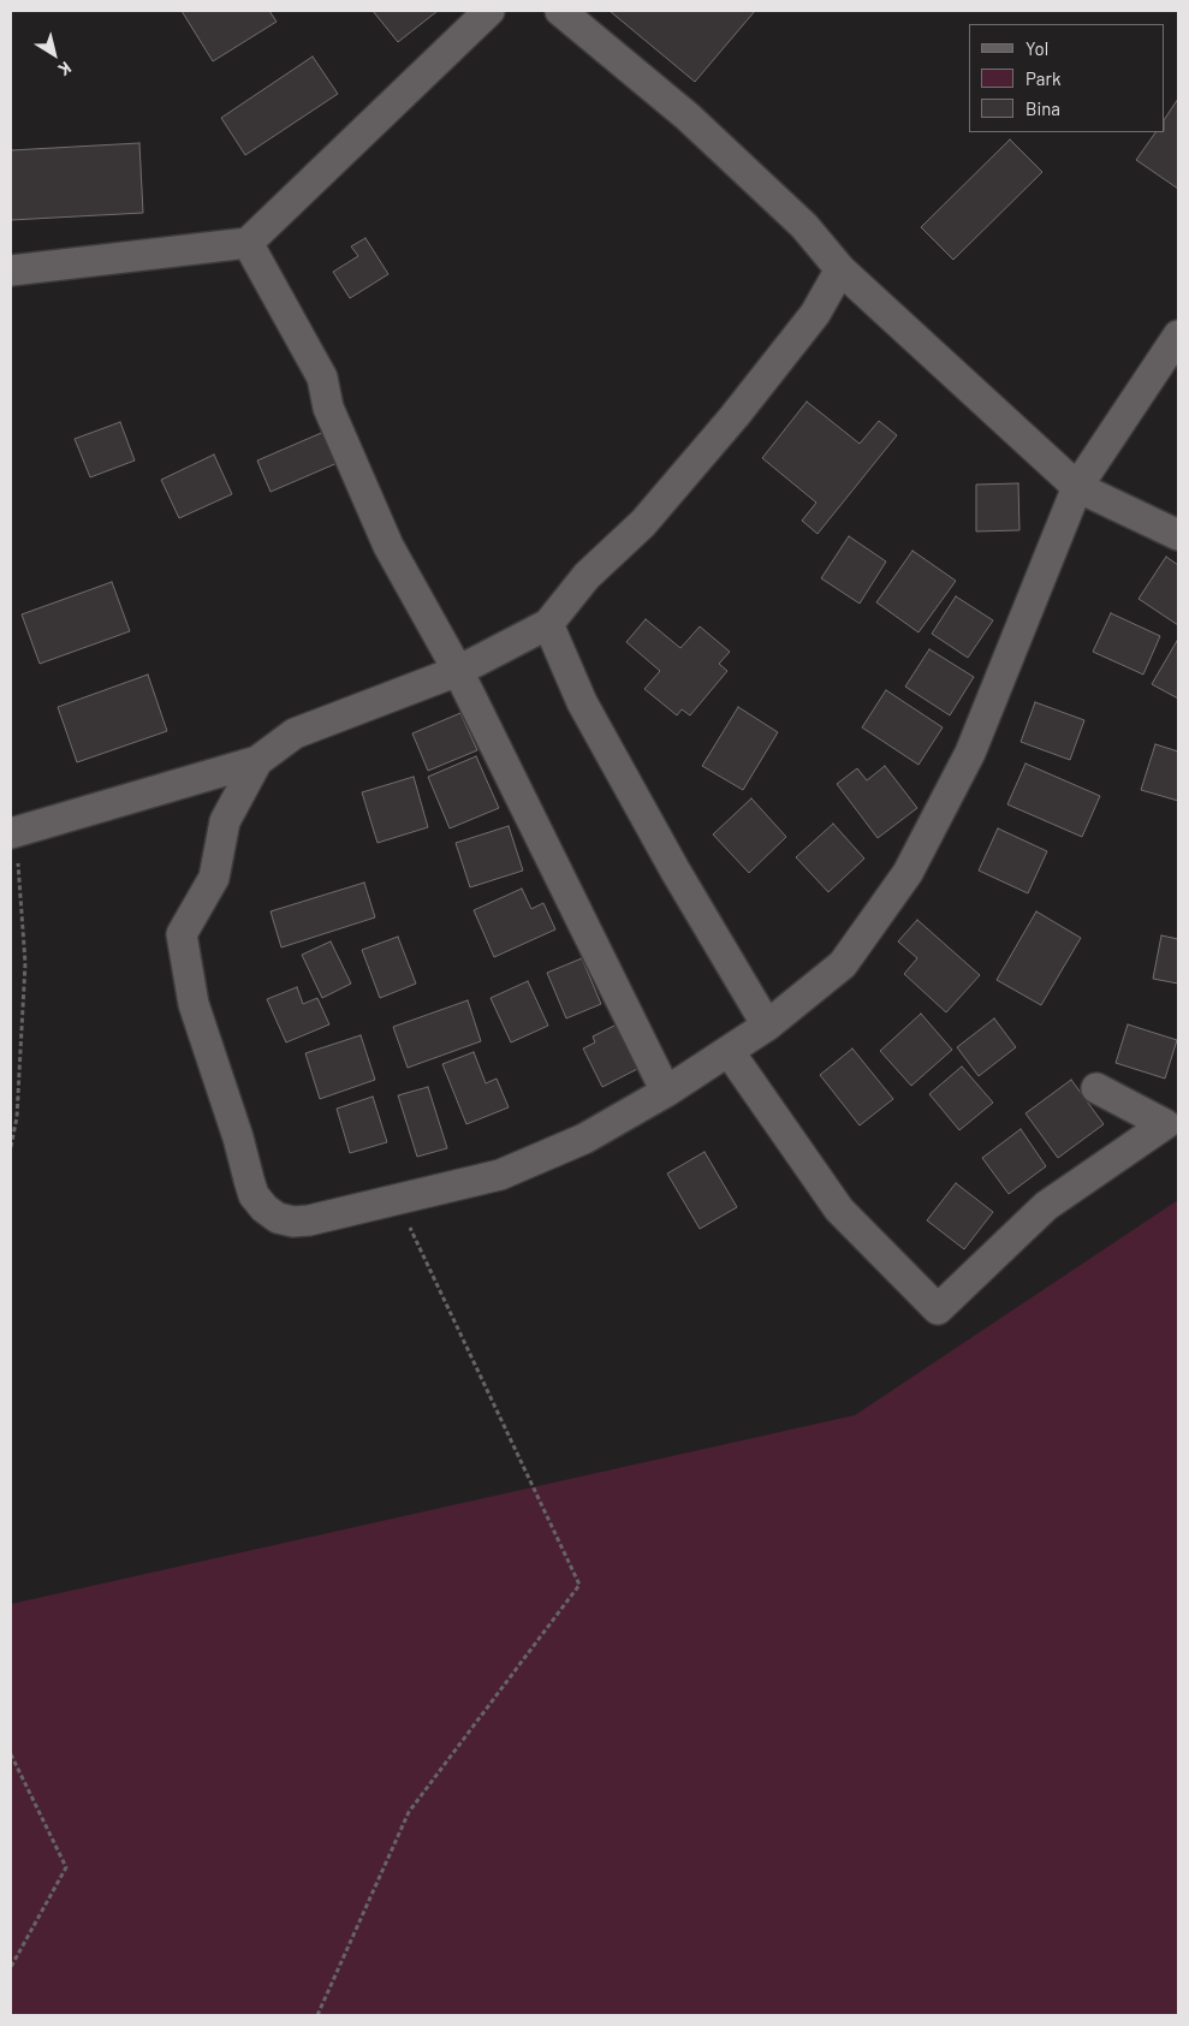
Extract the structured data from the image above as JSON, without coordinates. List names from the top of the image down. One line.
{"legend":["Yol","Park","Bina"],"north":"bottom right"}
